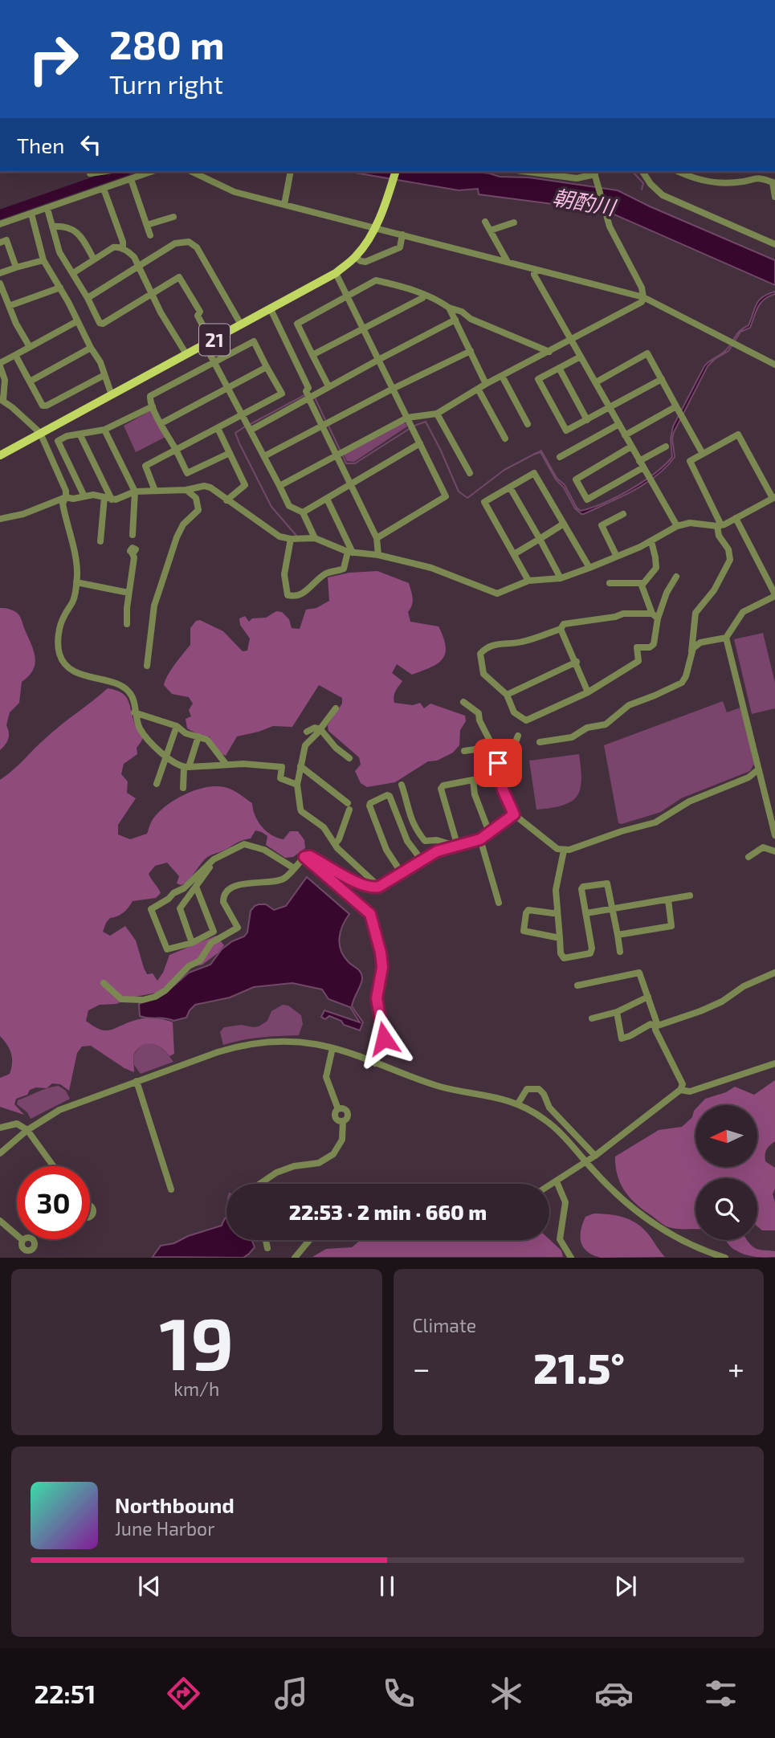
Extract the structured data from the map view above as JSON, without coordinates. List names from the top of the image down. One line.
{"streets":{"main road":["21"]},"water":["朝酌川"],"north":"left","page":{"turn":["280 m","Turn right"],"then":"Then","limit":"30","trip":"22:53 · 2 min · 660 m","tile":[["19","km/h"],"Climate"],"heat":["−","21.5°","+"],"song":["Northbound","June Harbor"],"tabs":"22:51"}}
